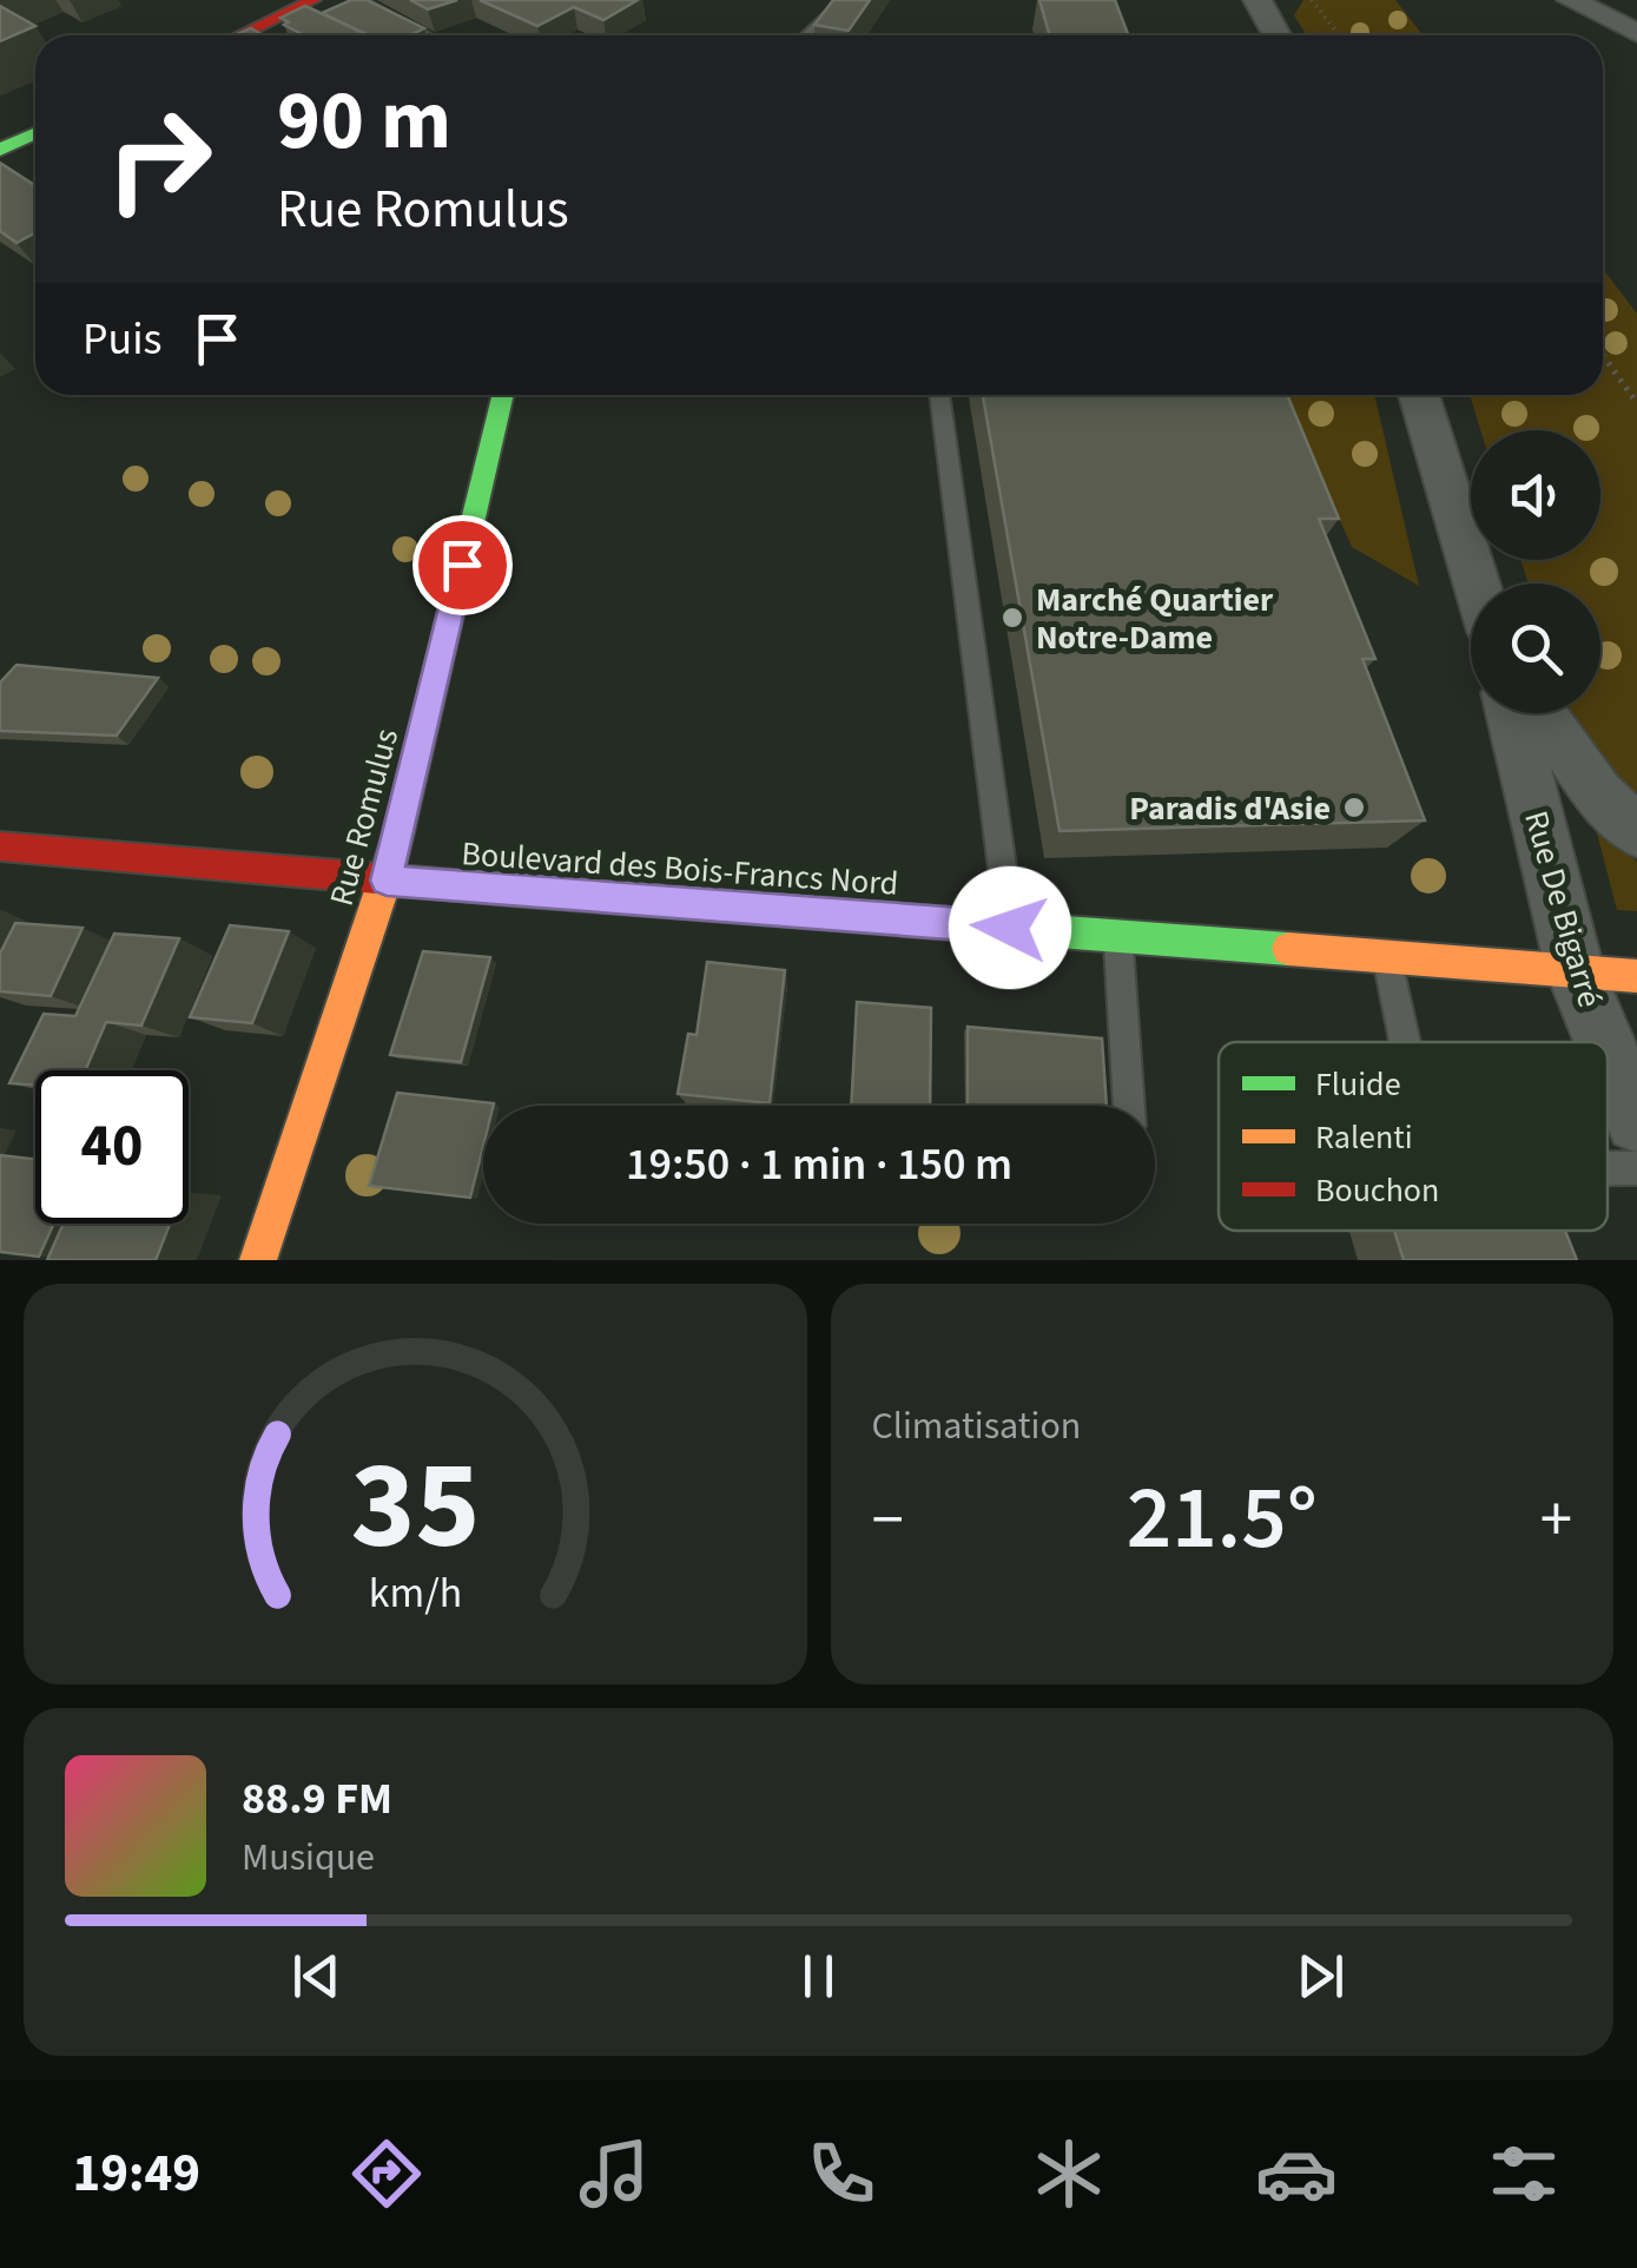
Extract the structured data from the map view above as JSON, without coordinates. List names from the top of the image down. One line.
{"streets":{"street":["Rue Romulus","Boulevard des Bois-Francs Nord","Rue De Bigarré"]},"crossings":[["Rue Romulus","Boulevard des Bois-Francs Nord"],["Boulevard des Bois-Francs Nord","Rue De Bigarré"]],"places":["Marché Quartier Notre-Dame","Paradis d'Asie"],"legend":["Fluide","Ralenti","Bouchon"],"page":{"turn":["90 m","Rue Romulus"],"then":"Puis","limit":"40","trip":"19:50 · 1 min · 150 m","tile":"Climatisation","heat":["−","21.5°","+"],"song":["88.9 FM","Musique"],"tabs":"19:49","gauge":["35","km/h"]}}
